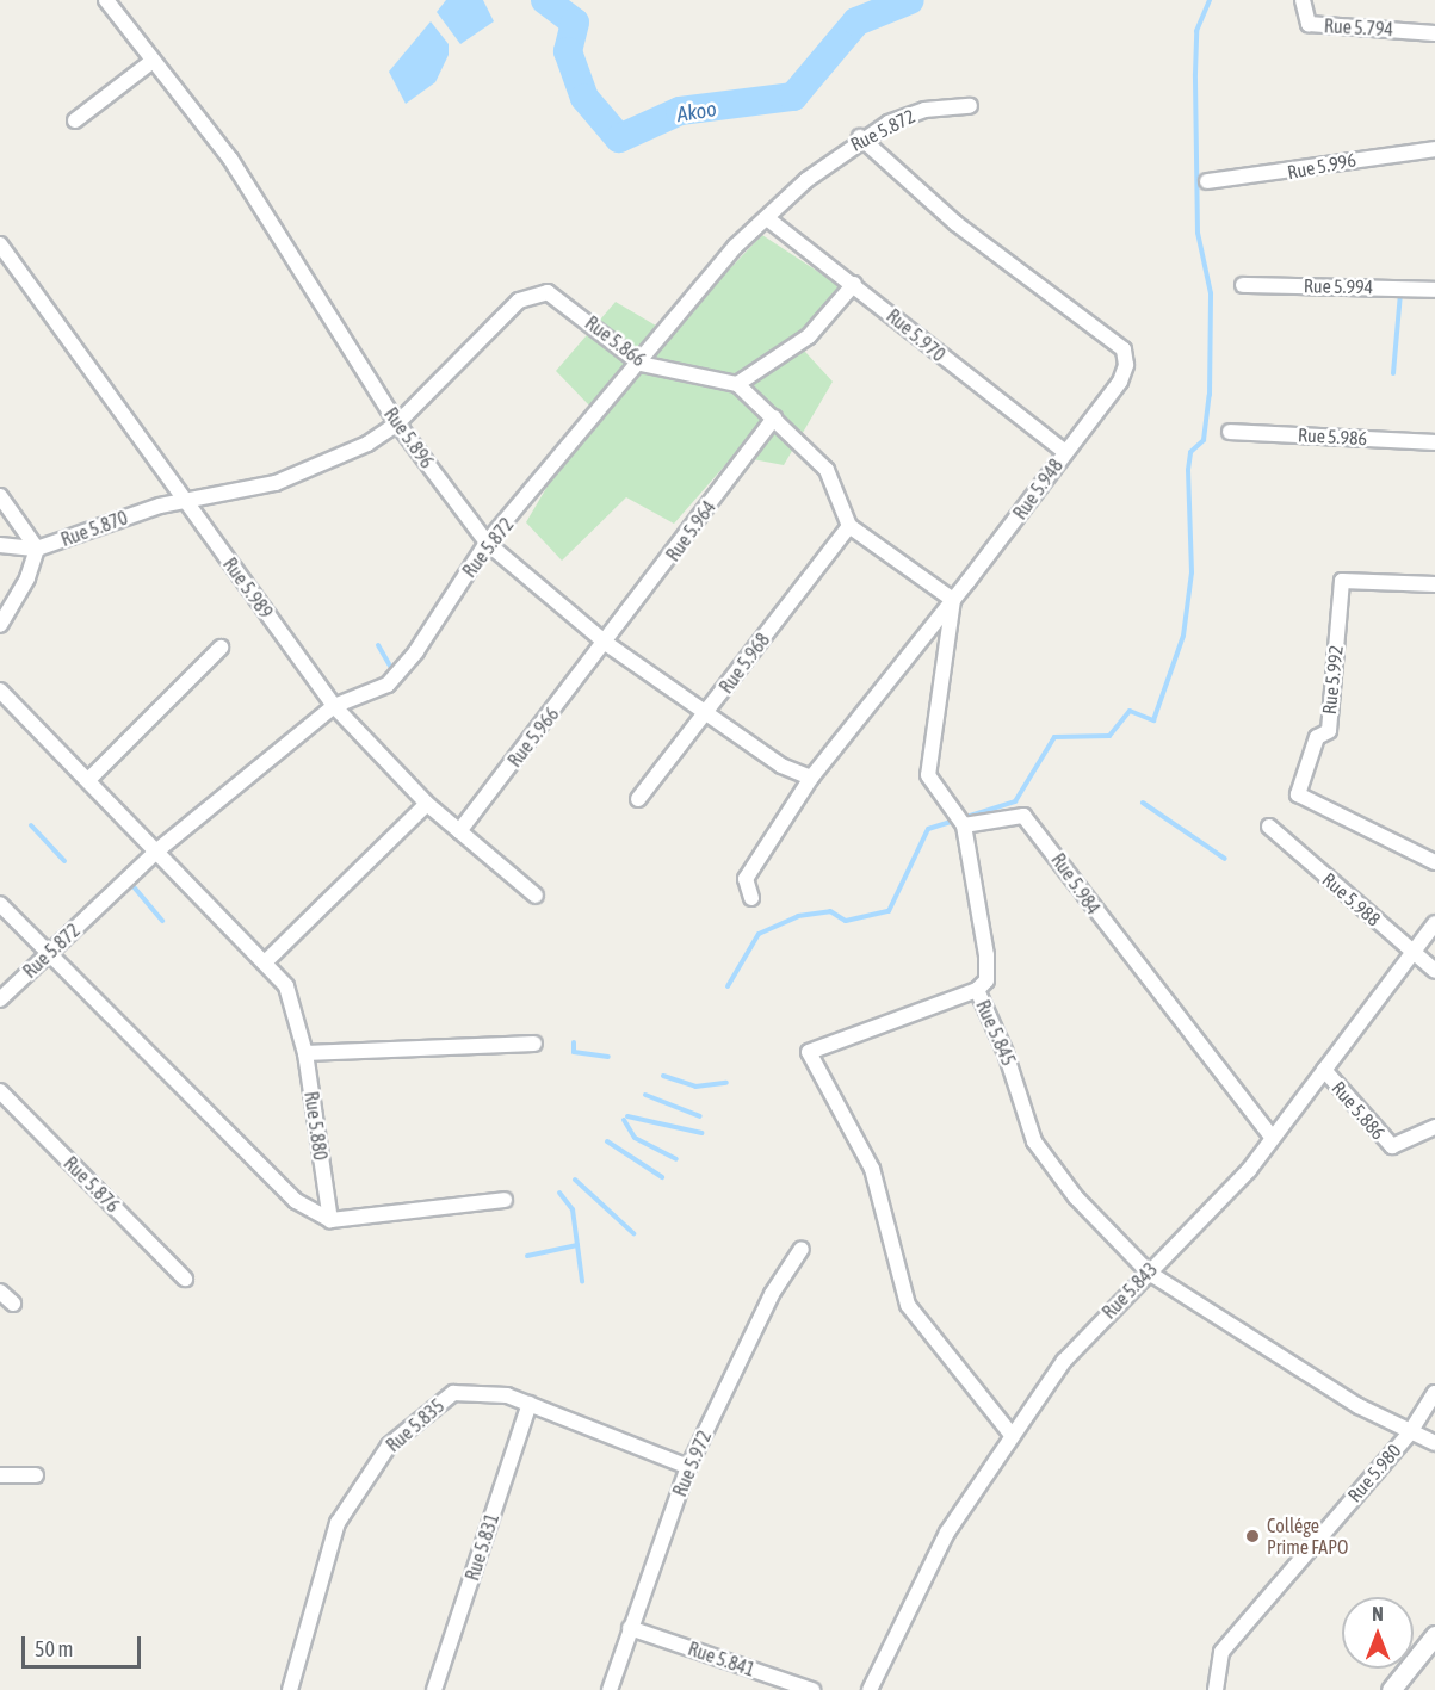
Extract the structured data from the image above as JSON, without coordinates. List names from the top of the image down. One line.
{"streets":{"street":["Rue 5.794","Rue 5.872","Rue 5.996","Rue 5.994","Rue 5.970","Rue 5.866","Rue 5.986","Rue 5.896","Rue 5.948","Rue 5.870","Rue 5.964","Rue 5.989","Rue 5.968","Rue 5.992","Rue 5.966","Rue 5.984","Rue 5.988","Rue 5.845","Rue 5.886","Rue 5.880","Rue 5.876","Rue 5.843","Rue 5.835","Rue 5.972","Rue 5.980","Rue 5.831","Rue 5.841"]},"crossings":[["Rue 5.872","Rue 5.970"],["Rue 5.872","Rue 5.866"],["Rue 5.872","Rue 5.896"],["Rue 5.872","Rue 5.948"],["Rue 5.872","Rue 5.989"],["Rue 5.872","Rue 5.880"],["Rue 5.970","Rue 5.948"],["Rue 5.866","Rue 5.896"],["Rue 5.866","Rue 5.870"],["Rue 5.866","Rue 5.989"],["Rue 5.896","Rue 5.948"],["Rue 5.896","Rue 5.964"],["Rue 5.896","Rue 5.968"],["Rue 5.896","Rue 5.966"],["Rue 5.870","Rue 5.989"],["Rue 5.964","Rue 5.966"],["Rue 5.989","Rue 5.966"],["Rue 5.984","Rue 5.843"],["Rue 5.988","Rue 5.843"],["Rue 5.845","Rue 5.843"],["Rue 5.845","Rue 5.980"],["Rue 5.886","Rue 5.843"],["Rue 5.835","Rue 5.972"],["Rue 5.835","Rue 5.831"],["Rue 5.972","Rue 5.841"]],"water":["Akoo"],"places":["Collége Prime FAPO"],"scale_bar":"50 m","north":"top"}
